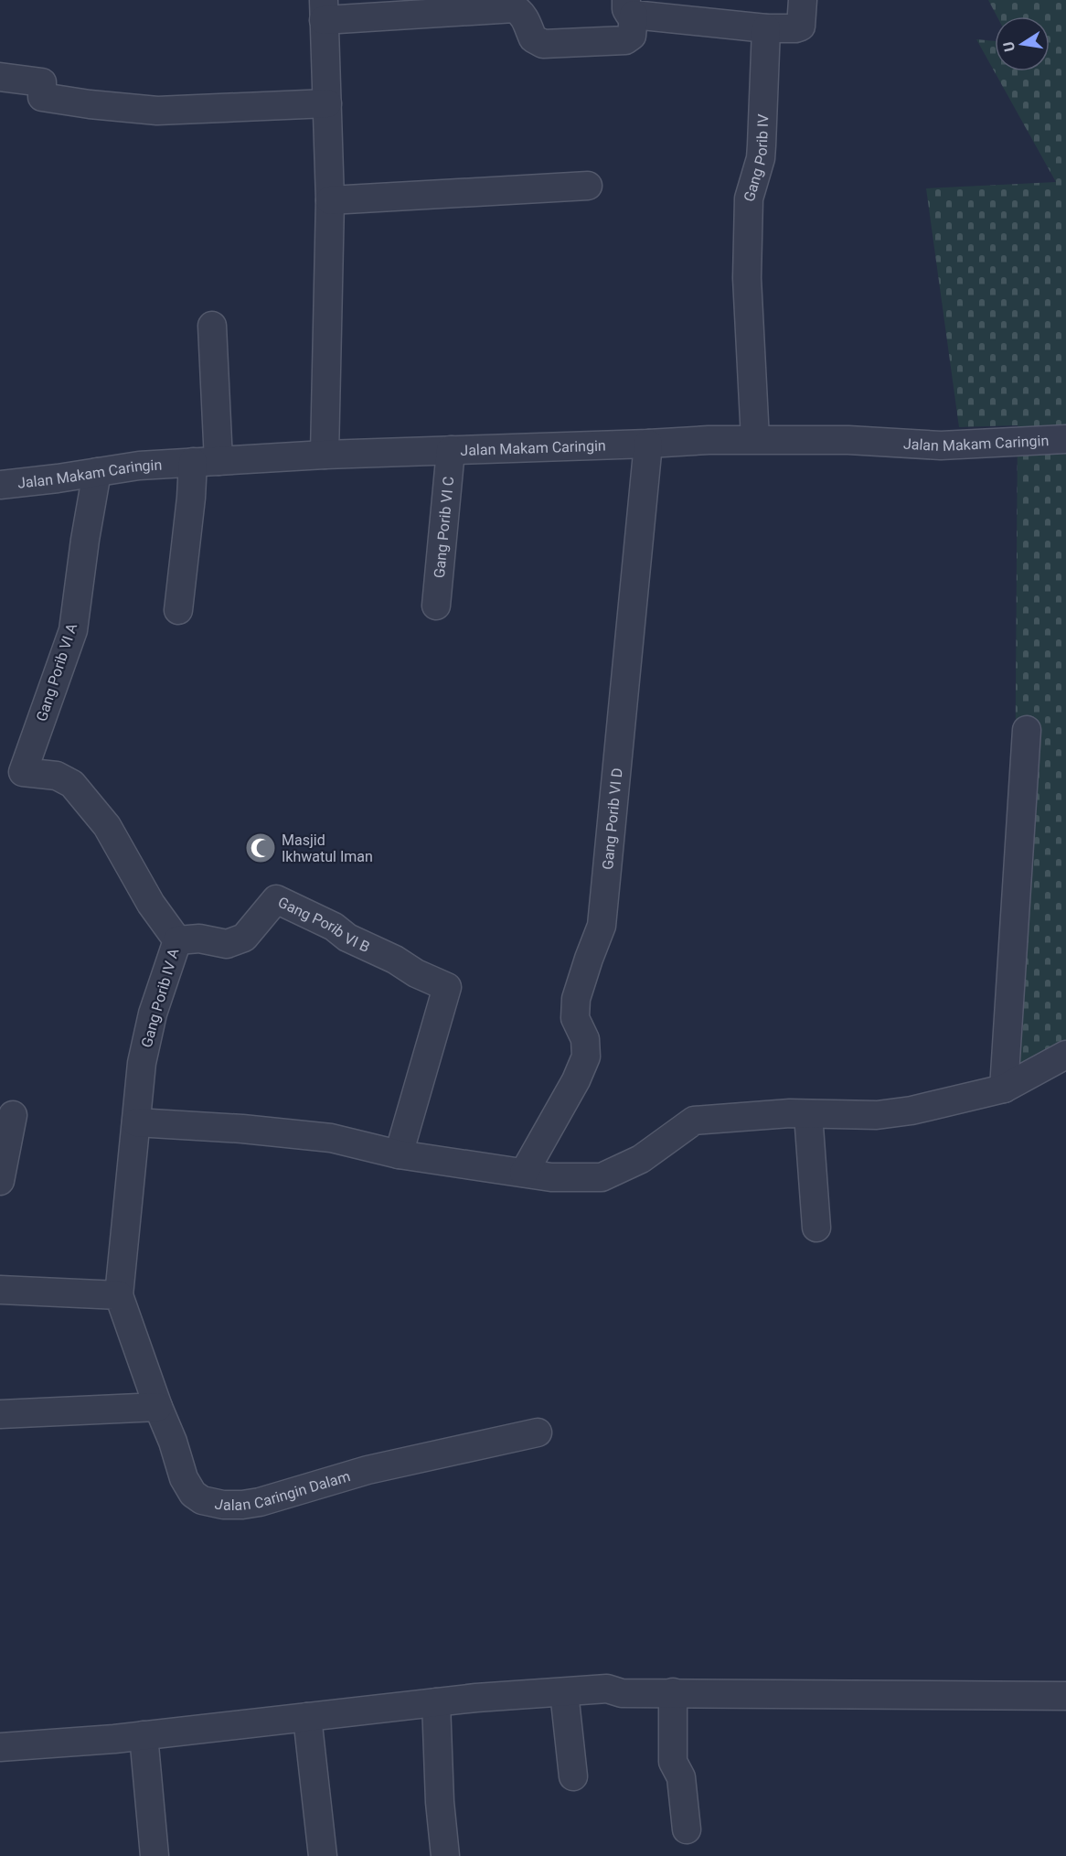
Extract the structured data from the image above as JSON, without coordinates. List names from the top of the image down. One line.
{"streets":{"street":["Gang Porib IV","Jalan Makam Caringin","Gang Porib VI C","Gang Porib VI A","Gang Porib VI D","Gang Porib VI B","Gang Porib IV A","Jalan Caringin Dalam"]},"crossings":[["Gang Porib IV","Jalan Makam Caringin"],["Jalan Makam Caringin","Gang Porib VI C"],["Jalan Makam Caringin","Gang Porib VI A"],["Jalan Makam Caringin","Gang Porib VI D"],["Gang Porib VI A","Gang Porib IV A"],["Gang Porib VI B","Gang Porib IV A"],["Gang Porib IV A","Jalan Caringin Dalam"]],"places":{"mosque":["Masjid Ikhwatul Iman"]},"north":"left"}
